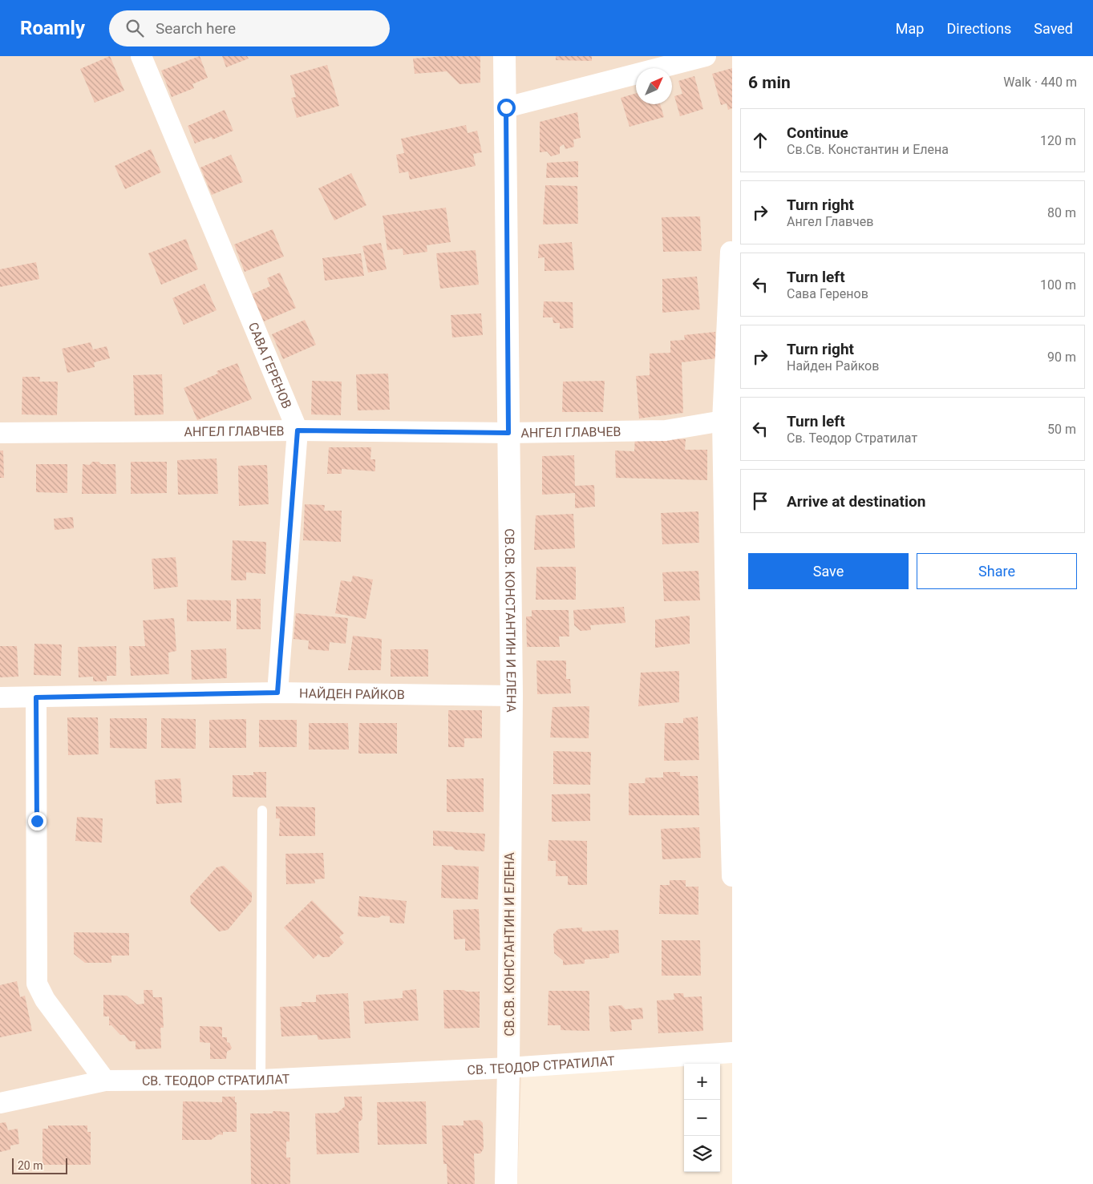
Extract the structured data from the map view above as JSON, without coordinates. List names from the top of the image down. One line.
{"streets":{"street":["САВА ГЕРЕНОВ","АНГЕЛ ГЛАВЧЕВ","СВ.СВ. КОНСТАНТИН И ЕЛЕНА","НАЙДЕН РАЙКОВ","СВ. ТЕОДОР СТРАТИЛАТ"]},"crossings":[["САВА ГЕРЕНОВ","АНГЕЛ ГЛАВЧЕВ"],["САВА ГЕРЕНОВ","НАЙДЕН РАЙКОВ"],["АНГЕЛ ГЛАВЧЕВ","СВ.СВ. КОНСТАНТИН И ЕЛЕНА"],["СВ.СВ. КОНСТАНТИН И ЕЛЕНА","НАЙДЕН РАЙКОВ"],["СВ.СВ. КОНСТАНТИН И ЕЛЕНА","СВ. ТЕОДОР СТРАТИЛАТ"]],"scale_bar":"20 m","north":"top right","page":{"header":"Roamly","search":"Search here","nav":["Map","Directions","Saved"],"heading":["6 min","Walk · 440 m"],"list":[["Continue","Св.Св. Константин и Елена","120 m"],["Turn right","Ангел Главчев","80 m"],["Turn left","Сава Геренов","100 m"],["Turn right","Найден Райков","90 m"],["Turn left","Св. Теодор Стратилат","50 m"],"Arrive at destination"],"buttons":["Save","Share"],"map_buttons":["+","−"],"scale":"20 m"}}
